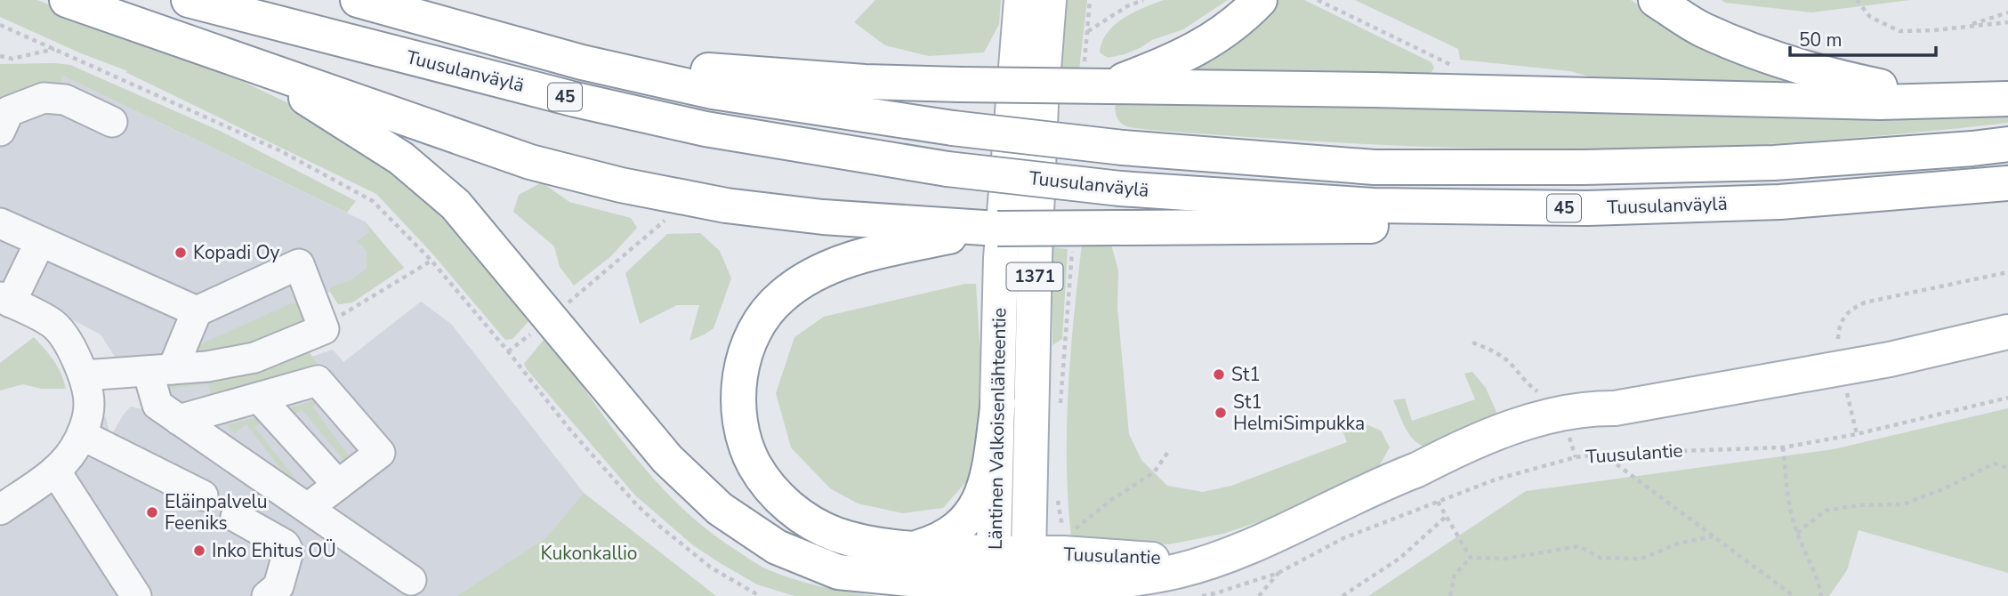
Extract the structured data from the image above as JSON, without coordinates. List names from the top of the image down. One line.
{"streets":{"main road":["Tuusulanväylä","45","1371","Läntinen Valkoisenlähteentie","Tuusulantie"]},"crossings":[["Läntinen Valkoisenlähteentie","Tuusulantie"]],"parks":["Kukonkallio"],"places":["Kopadi Oy","St1","St1 HelmiSimpukka","Eläinpalvelu Feeniks","Inko Ehitus OÜ"],"scale_bar":"50 m"}
